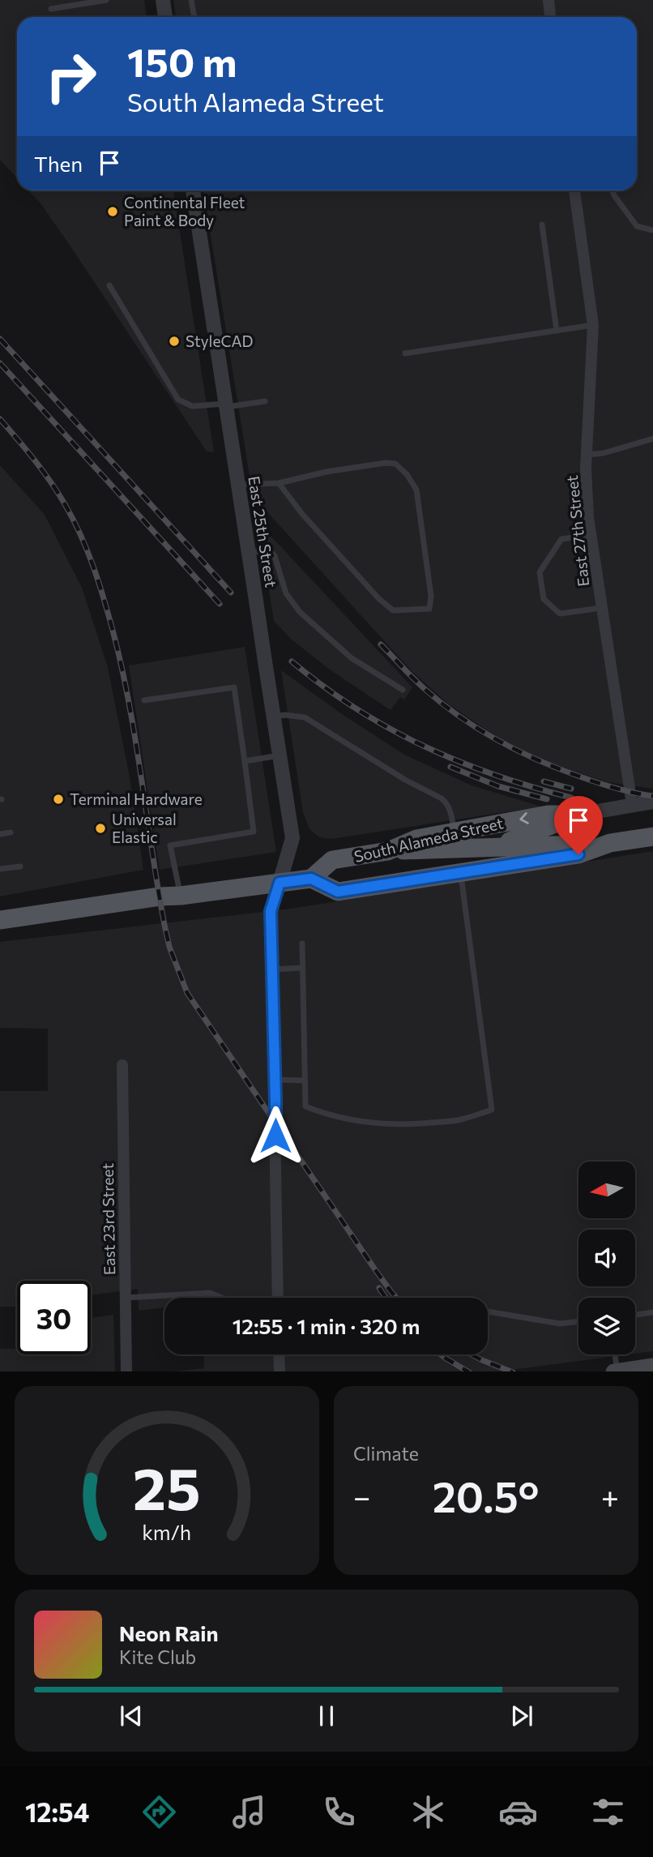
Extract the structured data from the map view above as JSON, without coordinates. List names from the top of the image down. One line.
{"streets":{"main road":["South Alameda Street"],"street":["East 27th Street","East 25th Street","East 23rd Street"]},"crossings":[["East 27th Street","South Alameda Street"]],"places":["Continental Fleet Paint & Body","StyleCAD","Terminal Hardware","Universal Elastic"],"north":"left","page":{"turn":["150 m","South Alameda Street"],"then":"Then","limit":"30","trip":"12:55 · 1 min · 320 m","tile":"Climate","heat":["−","20.5°","+"],"song":["Neon Rain","Kite Club"],"tabs":"12:54","gauge":["25","km/h"]}}
